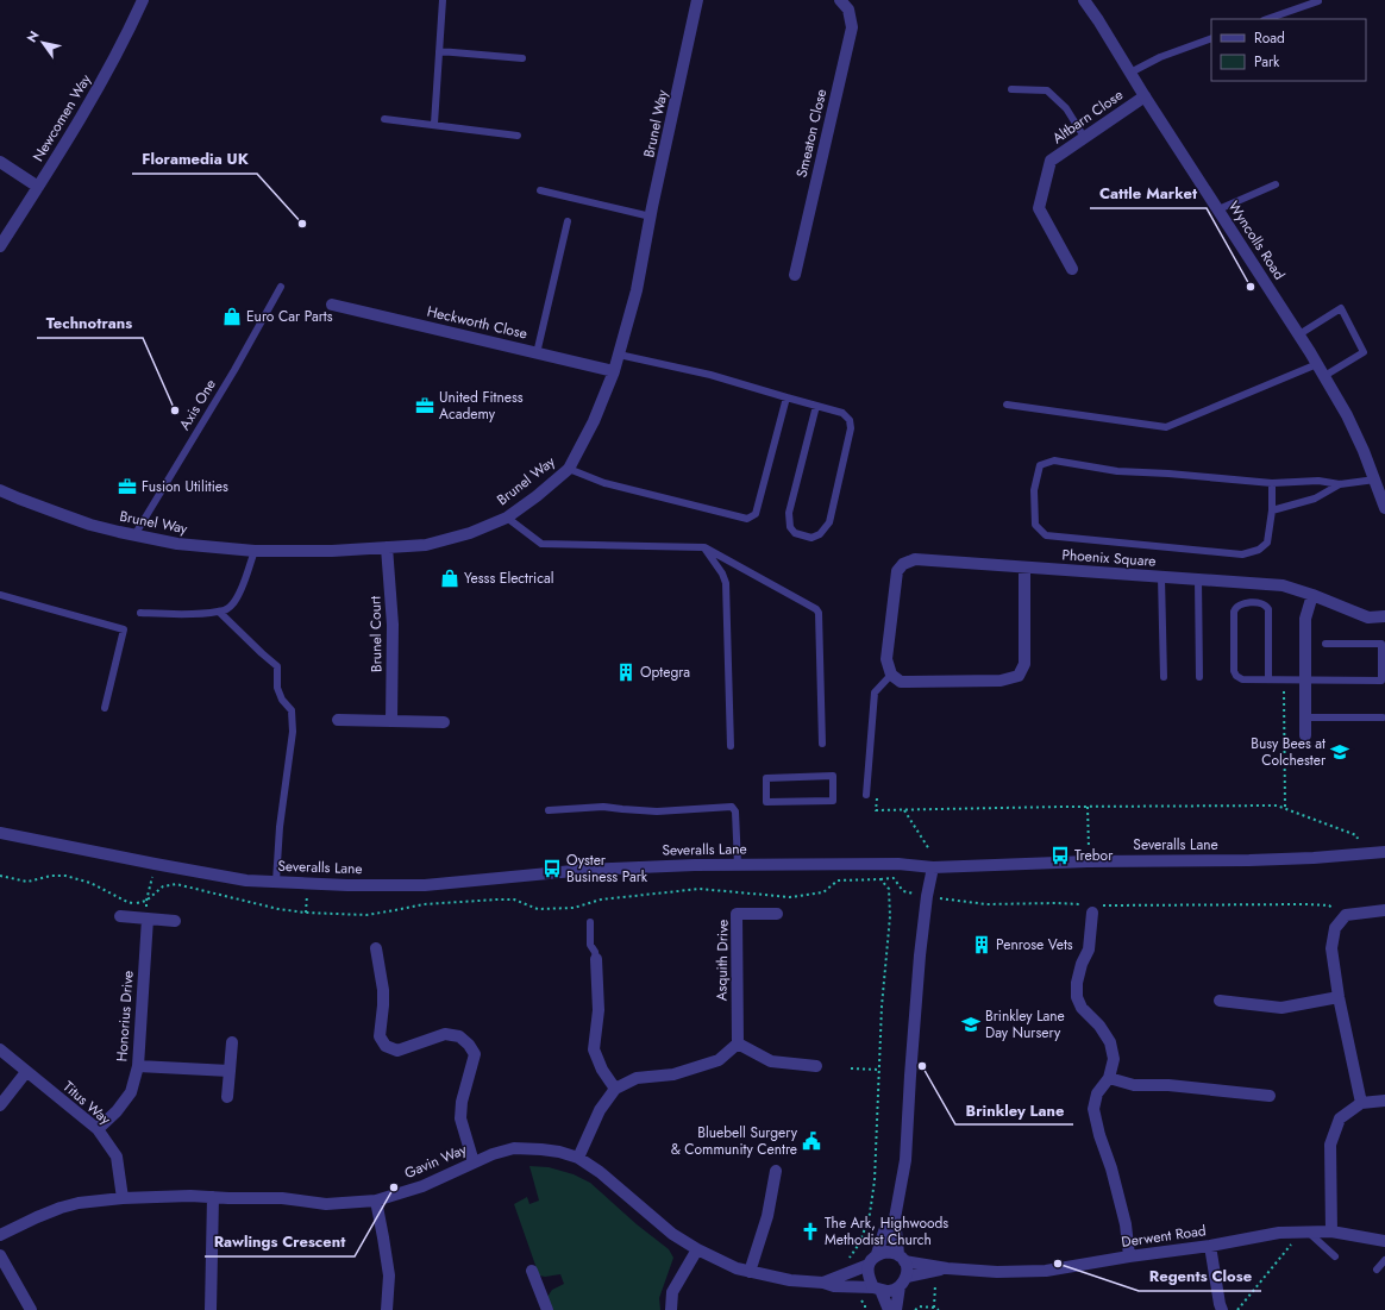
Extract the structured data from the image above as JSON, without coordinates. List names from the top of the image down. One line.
{"streets":{"street":["Altbarn Close","Newcomen Way","Brunel Way","Smeaton Close","Wyncolls Road","Heckworth Close","Phoenix Square","Brunel Court","Severalls Lane","Asquith Drive","Honorius Drive","Titus Way","Gavin Way","Derwent Road"],"lane":["Axis One"]},"crossings":[["Altbarn Close","Wyncolls Road"],["Brunel Way","Heckworth Close"],["Brunel Way","Axis One"],["Brunel Way","Brunel Court"],["Honorius Drive","Titus Way"],["Titus Way","Gavin Way"],["Gavin Way","Derwent Road"]],"places":{"other":["Floramedia UK","Cattle Market","Technotrans","Brinkley Lane","Rawlings Crescent","Regents Close"],"shop":["Euro Car Parts","Yesss Electrical"],"office":["United Fitness Academy","Fusion Utilities"],"building":["Optegra","Penrose Vets"],"school or university":["Busy Bees at Colchester","Brinkley Lane Day Nursery"],"bus stop":["Trebor","Oyster Business Park"],"public building":["Bluebell Surgery & Community Centre"],"church":["The Ark, Highwoods Methodist Church"]},"legend":["Road","Park"],"north":"top left"}
